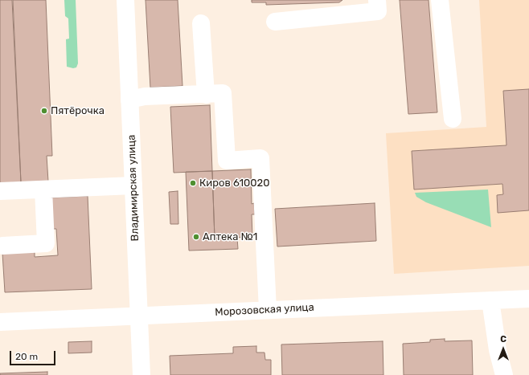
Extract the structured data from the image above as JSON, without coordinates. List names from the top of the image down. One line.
{"streets":{"street":["Владимирская улица","Морозовская улица"]},"crossings":[["Владимирская улица","Морозовская улица"]],"places":["Пятёрочка","Киров 610020","Аптека №1"],"scale_bar":"20 m","north":"top"}
